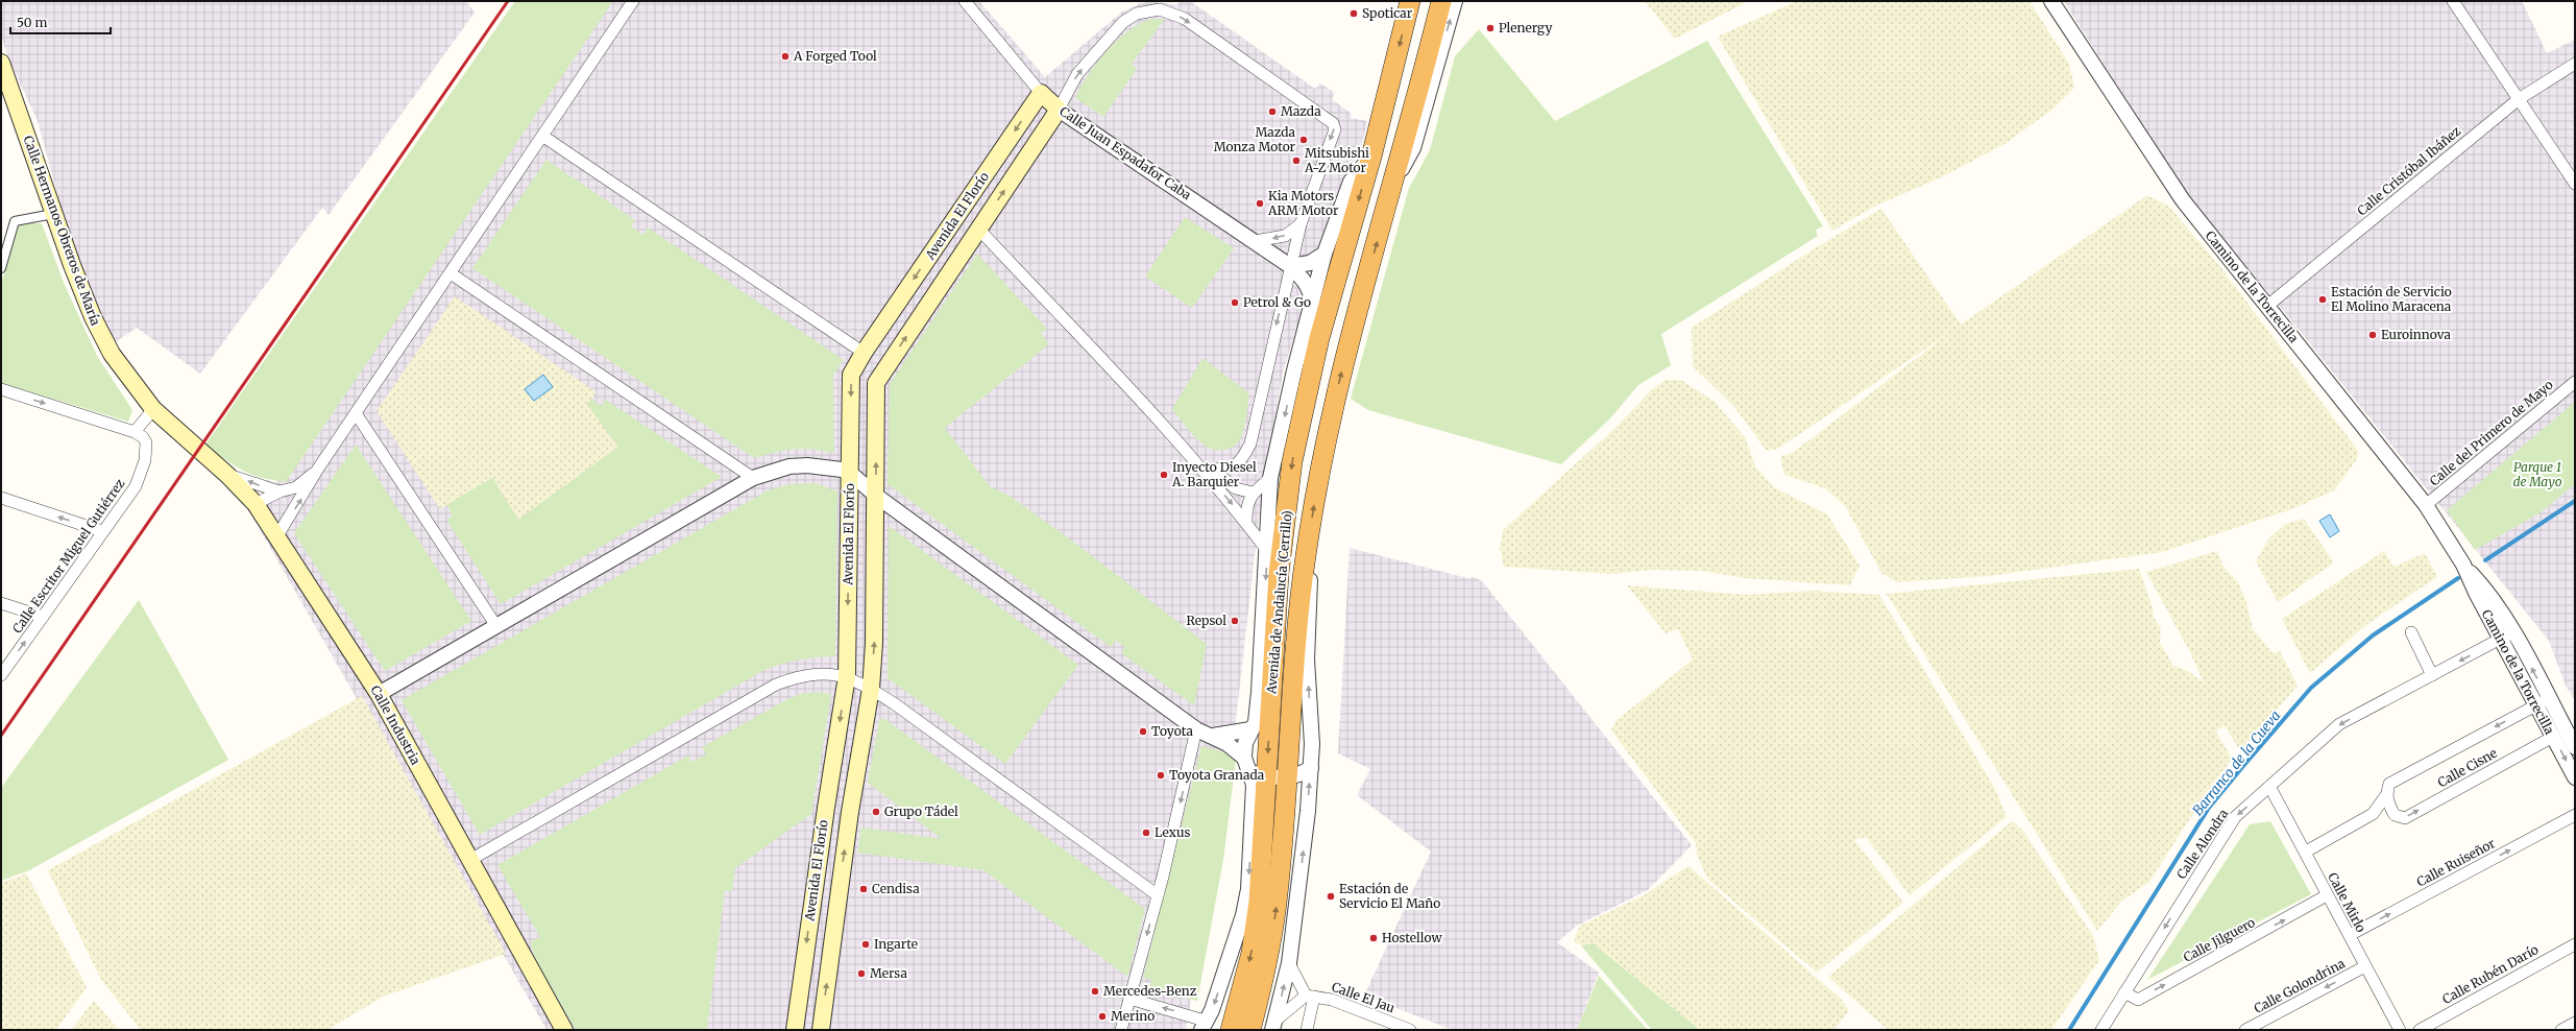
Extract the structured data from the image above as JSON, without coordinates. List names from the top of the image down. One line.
{"streets":{"highway":["Avenida de Andalucía (Cerrillo)"],"main road":["Calle Juan Espadafor Caba","Avenida El Florío","Calle Hermanos Obreros de María","Calle Industria"],"street":["Calle Cristóbal Ibáñez","Camino de la Torrecilla","Calle del Primero de Mayo","Calle Escritor Miguel Gutiérrez","Calle Cisne","Calle Alondra","Calle Ruiseñor","Calle Mirlo","Calle Jilguero","Calle Rubén Darío","Calle Golondrina","Calle El Jau"]},"crossings":[["Calle Juan Espadafor Caba","Avenida El Florío"],["Calle Juan Espadafor Caba","Avenida de Andalucía (Cerrillo)"],["Calle Cristóbal Ibáñez","Camino de la Torrecilla"],["Calle Hermanos Obreros de María","Calle Industria"],["Camino de la Torrecilla","Calle del Primero de Mayo"],["Camino de la Torrecilla","Calle Cisne"],["Camino de la Torrecilla","Calle Alondra"],["Calle Cisne","Calle Mirlo"],["Calle Alondra","Calle Mirlo"],["Calle Alondra","Calle Jilguero"],["Calle Ruiseñor","Calle Mirlo"],["Calle Mirlo","Calle Jilguero"],["Calle Mirlo","Calle Golondrina"]],"one_way":["Calle Alondra","Calle Ruiseñor","Calle Jilguero","Calle Golondrina"],"water":["Barranco de la Cueva"],"parks":["Parque 1 de Mayo"],"places":["Spoticar","Plenergy","A Forged Tool","Mazda","Mazda Monza Motor","Mitsubishi A-Z Motor","Kia Motors ARM Motor","Estación de Servicio El Molino Maracena","Petrol & Go","Euroinnova","Inyecto Diesel A. Barquier","Repsol","Toyota","Toyota Granada","Grupo Tádel","Lexus","Cendisa","Estación de Servicio El Maño","Hostellow","Ingarte","Mersa","Mercedes-Benz","Merino"],"scale_bar":"50 m"}
